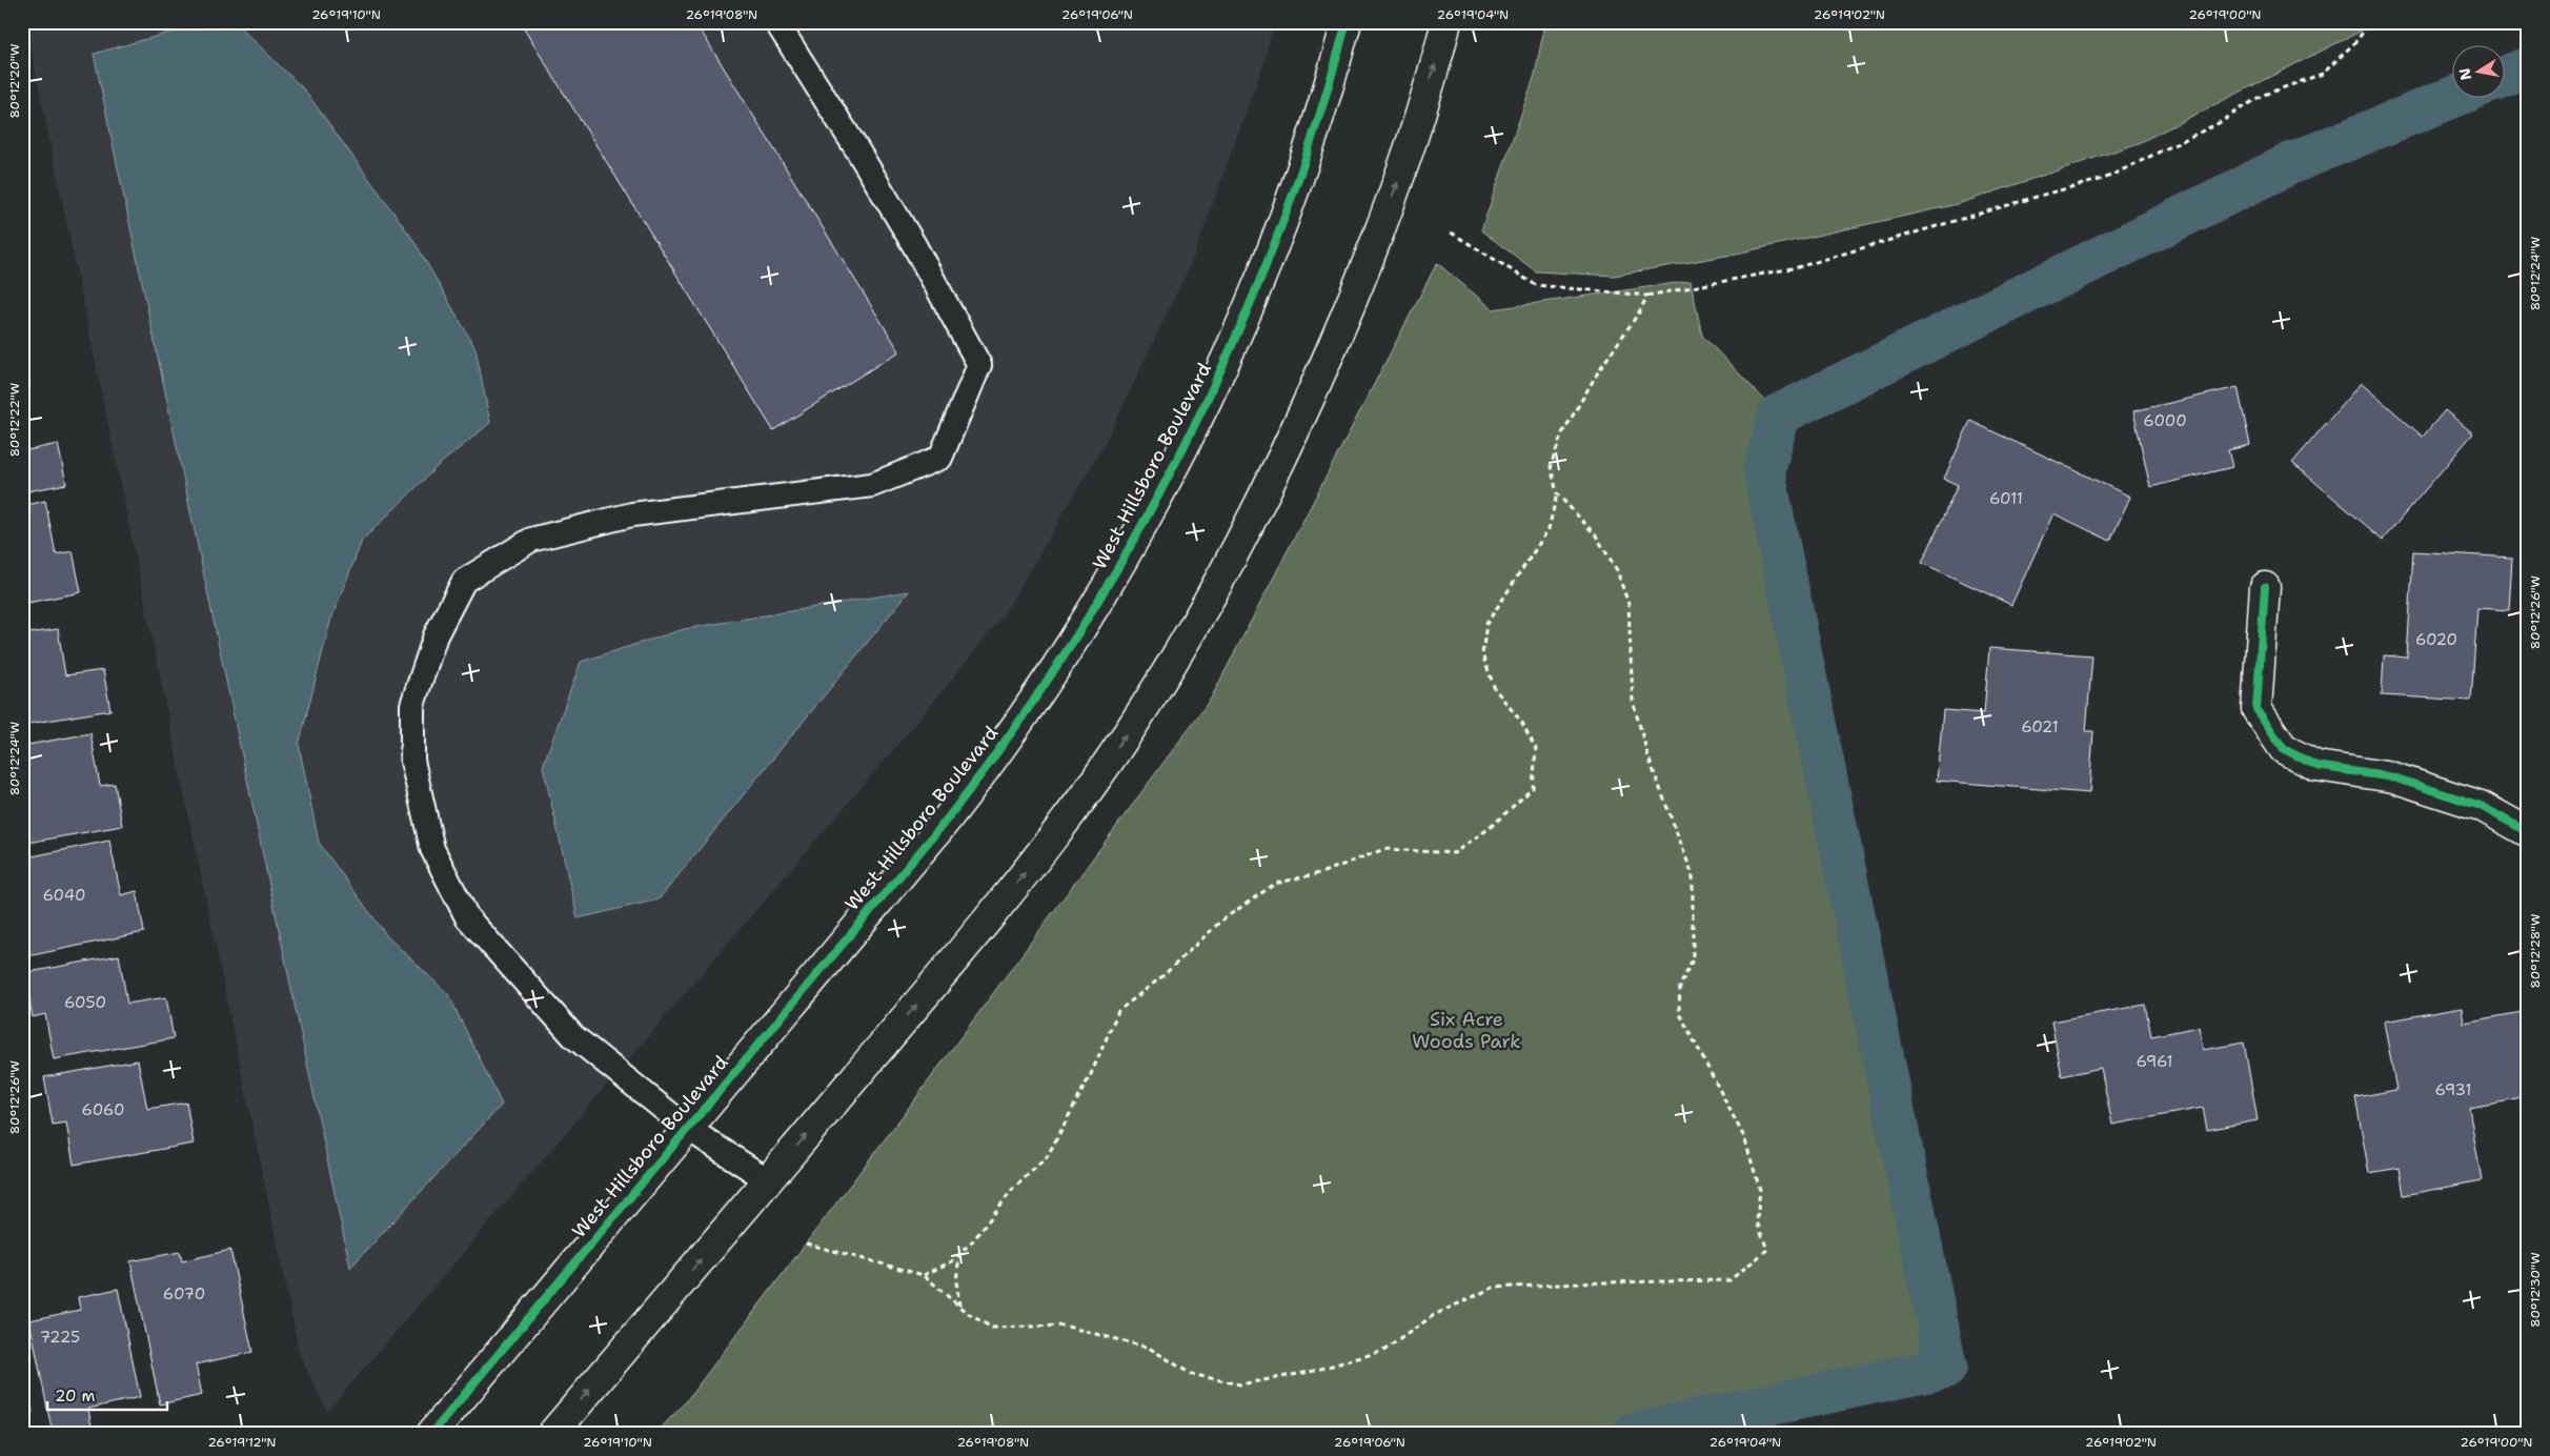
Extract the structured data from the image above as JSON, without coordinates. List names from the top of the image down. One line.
{"streets":{"street":["West Hillsboro Boulevard"]},"parks":["Six Acre Woods Park"],"house_numbers":["6000","6011","6020","6021","6040","6050","6961","6931","6060","6070","7225"],"scale_bar":"20 m","north":"left","coordinates":["26°19'10\"N","26°19'08\"N","26°19'06\"N","26°19'04\"N","26°19'02\"N","26°19'00\"N","80°12'20\"W","80°12'24\"W","80°12'22\"W","80°12'26\"W","80°12'28\"W","80°12'30\"W","26°19'12\"N"]}
